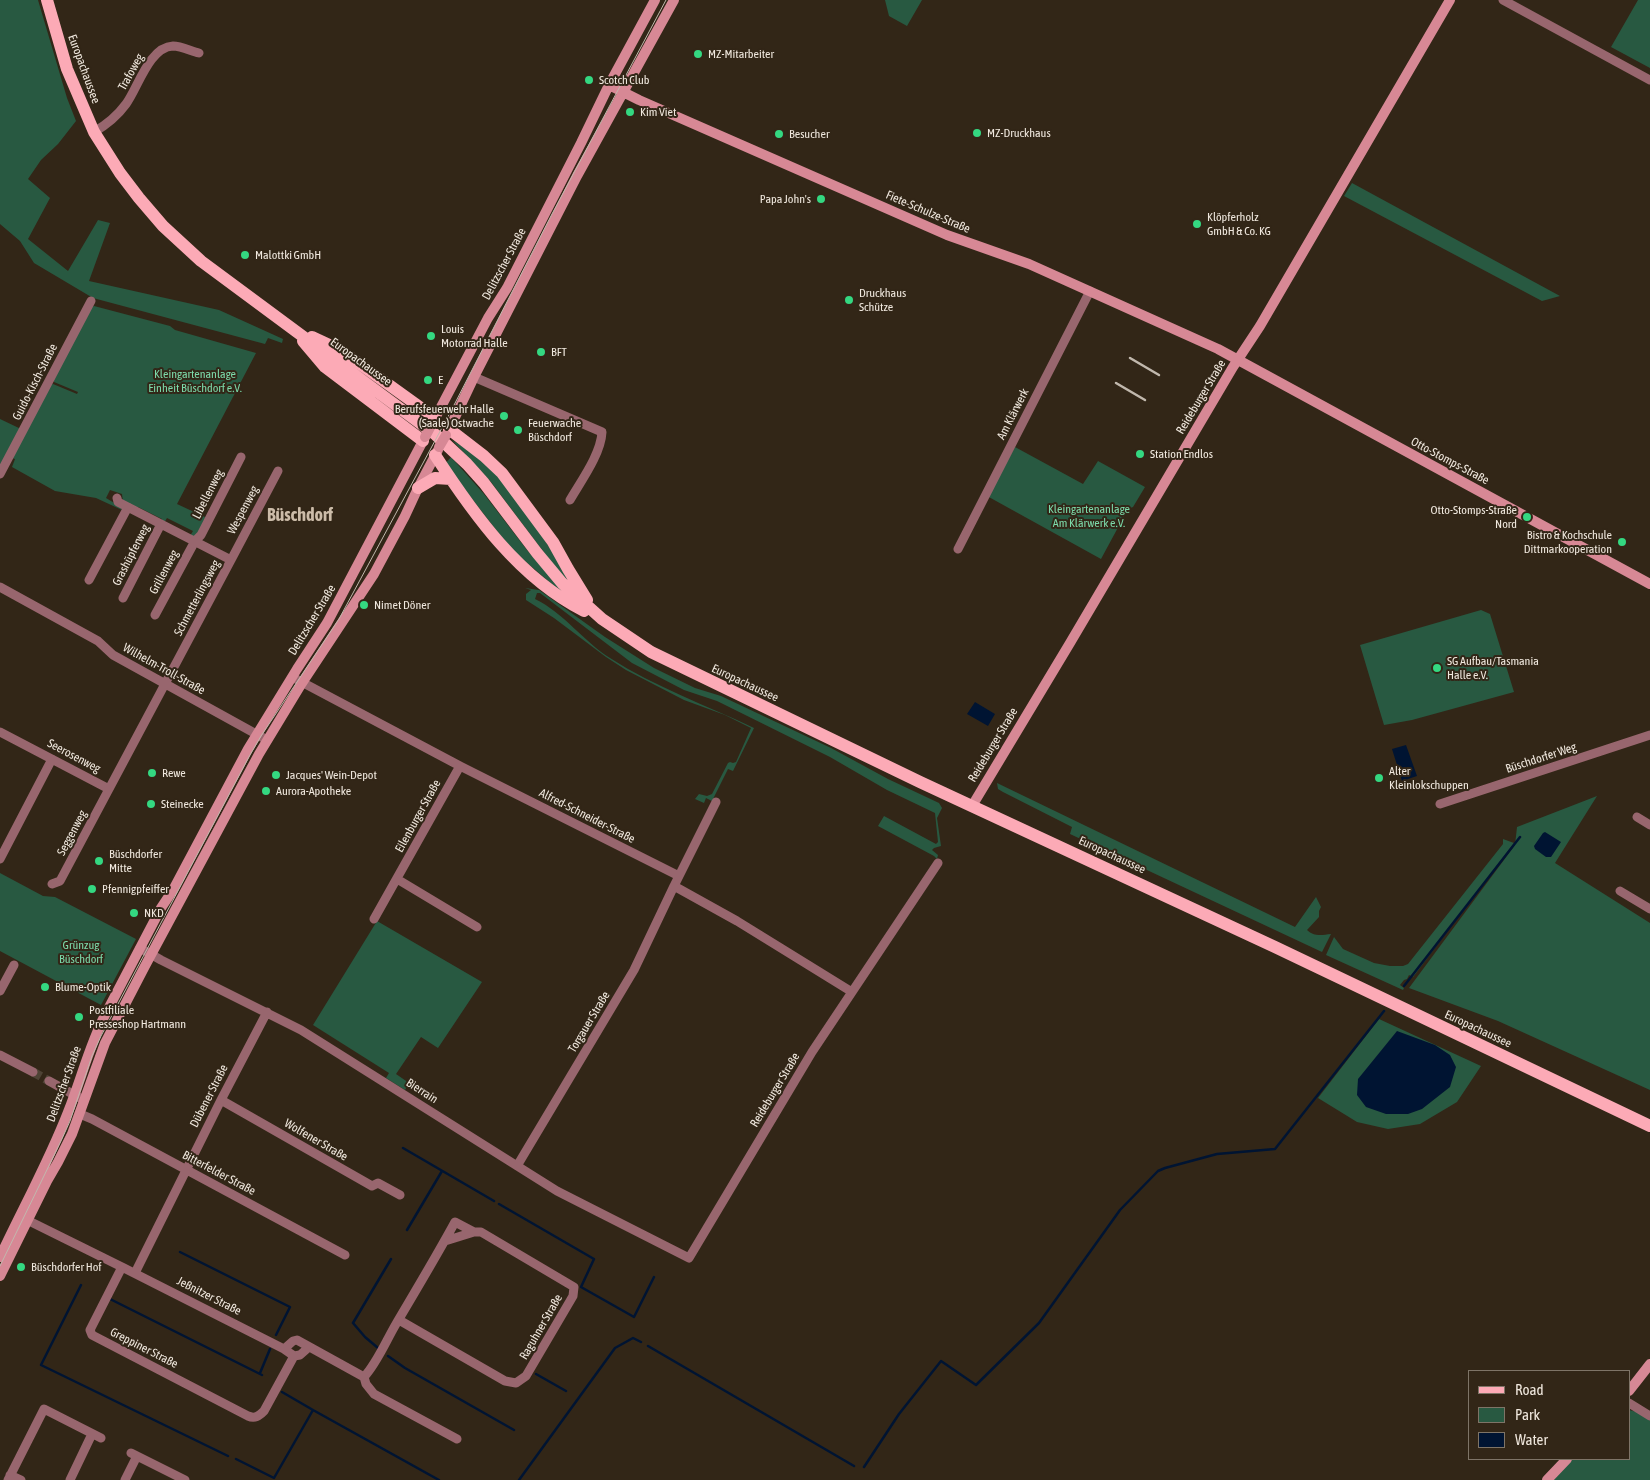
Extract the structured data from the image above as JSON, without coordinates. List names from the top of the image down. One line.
{"streets":{"main road":["Europachaussee","Fiete-Schulze-Straße","Delitzscher Straße","Reideburger Straße","Otto-Stomps-Straße"],"street":["Trafoweg","Guido-Kisch-Straße","Am Klärwerk","Libellenweg","Wespenweg","Grashüpferweg","Grillenweg","Schmetterlingsweg","Wilhelm-Troll-Straße","Seerosenweg","Büschdorfer Weg","Eilenburger Straße","Alfred-Schneider-Straße","Seggenweg","Torgauer Straße","Bierrain","Dübener Straße","Wolfener Straße","Bitterfelder Straße","Jeßnitzer Straße","Raguhner Straße","Greppiner Straße"]},"crossings":[["Europachaussee","Trafoweg"],["Europachaussee","Reideburger Straße"],["Fiete-Schulze-Straße","Delitzscher Straße"],["Fiete-Schulze-Straße","Reideburger Straße"],["Fiete-Schulze-Straße","Am Klärwerk"],["Fiete-Schulze-Straße","Otto-Stomps-Straße"],["Delitzscher Straße","Wilhelm-Troll-Straße"],["Delitzscher Straße","Alfred-Schneider-Straße"],["Delitzscher Straße","Bierrain"],["Delitzscher Straße","Bitterfelder Straße"],["Reideburger Straße","Otto-Stomps-Straße"],["Reideburger Straße","Bierrain"],["Libellenweg","Grillenweg"],["Libellenweg","Schmetterlingsweg"],["Wespenweg","Schmetterlingsweg"],["Grashüpferweg","Schmetterlingsweg"],["Grillenweg","Schmetterlingsweg"],["Schmetterlingsweg","Wilhelm-Troll-Straße"],["Schmetterlingsweg","Seerosenweg"],["Wilhelm-Troll-Straße","Seerosenweg"],["Seerosenweg","Seggenweg"],["Eilenburger Straße","Alfred-Schneider-Straße"],["Torgauer Straße","Bierrain"],["Bierrain","Dübener Straße"],["Dübener Straße","Wolfener Straße"],["Dübener Straße","Bitterfelder Straße"],["Dübener Straße","Jeßnitzer Straße"],["Jeßnitzer Straße","Greppiner Straße"]],"districts":["Büschdorf"],"parks":["Kleingartenanlage Einheit Büschdorf e.V.","Kleingartenanlage Am Klärwerk e.V.","Grünzug Büschdorf"],"places":["MZ-Mitarbeiter","Scotch Club","Kim Viet","MZ-Druckhaus","Besucher","Papa John's","Klöpferholz GmbH & Co. KG","Malottki GmbH","Druckhaus Schütze","Louis Motorrad Halle","BFT","E","Berufsfeuerwehr Halle (Saale) Ostwache","Feuerwache Büschdorf","Station Endlos","Otto-Stomps-Straße Nord","Bistro & Kochschule Dittmarkooperation","Nimet Döner","SG Aufbau/Tasmania Halle e.V.","Rewe","Jacques' Wein-Depot","Alter Kleinlokschuppen","Aurora-Apotheke","Steinecke","Büschdorfer Mitte","Pfennigpfeiffer","NKD","Blume-Optik","Postfiliale Presseshop Hartmann","Büschdorfer Hof"],"legend":["Road","Park","Water"]}
